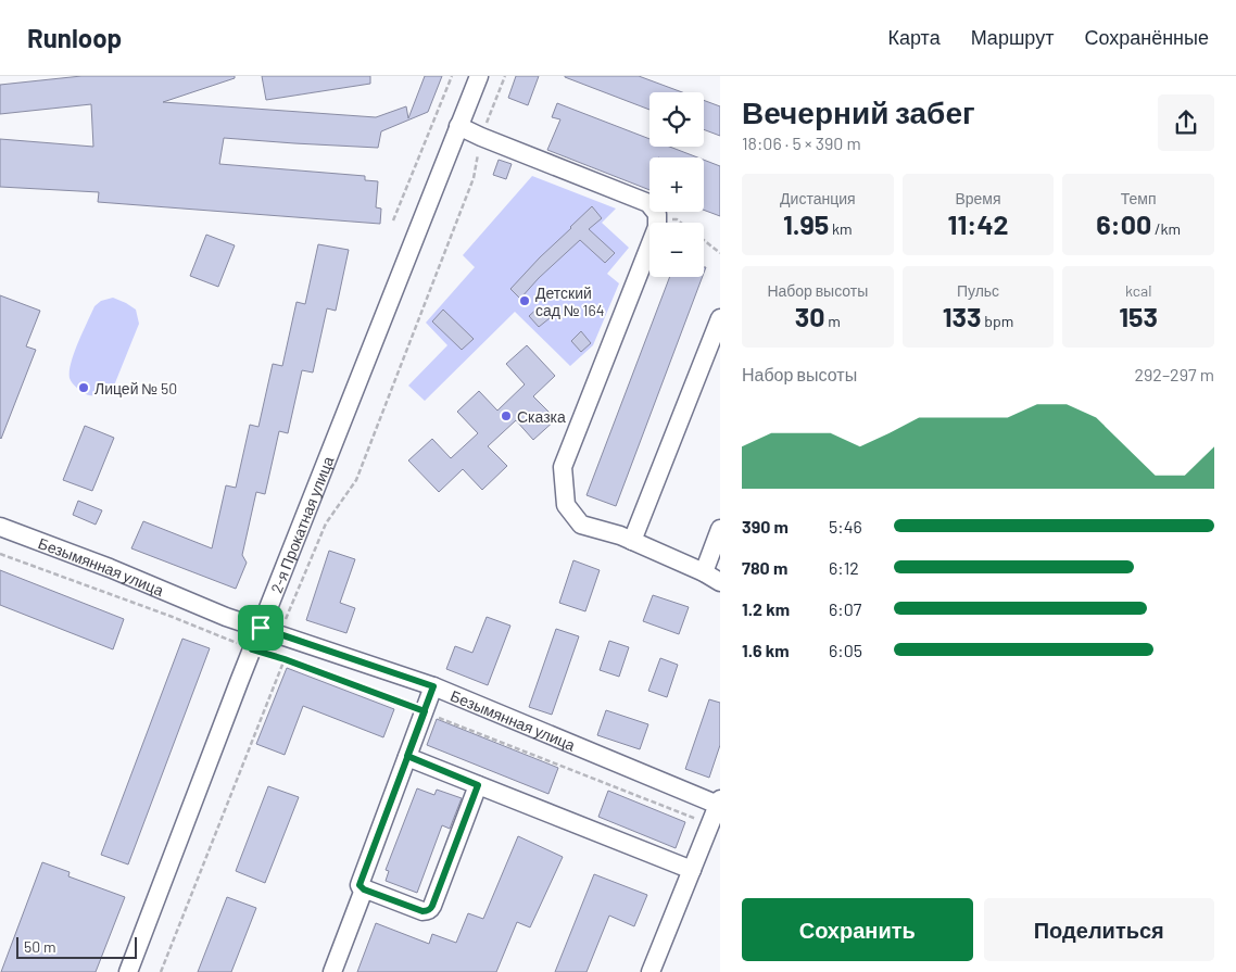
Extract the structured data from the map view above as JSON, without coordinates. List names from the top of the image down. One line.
{"streets":{"street":["2-я Прокатная улица","Безымянная улица"]},"crossings":[["2-я Прокатная улица","Безымянная улица"]],"places":["Детский сад № 164","Лицей № 50","Сказка"],"scale_bar":"50 m","page":{"header":"Runloop","nav":["Карта","Маршрут","Сохранённые"],"heading":["Вечерний забег","18:06 · 5 × 390 m"],"map_buttons":["+","−"],"stats":[["Дистанция","1.95 km"],["Время","11:42"],["Темп","6:00 /km"],["Набор высоты","30 m"],["Пульс","133 bpm"],["kcal","153"]],"chart":["Набор высоты","292–297 m"],"list":[{"name":"390 m","note":"5:46"},{"name":"780 m","note":"6:12"},{"name":"1.2 km","note":"6:07"},{"name":"1.6 km","note":"6:05"}],"buttons":["Сохранить","Поделиться"],"scale":"50 m"}}
